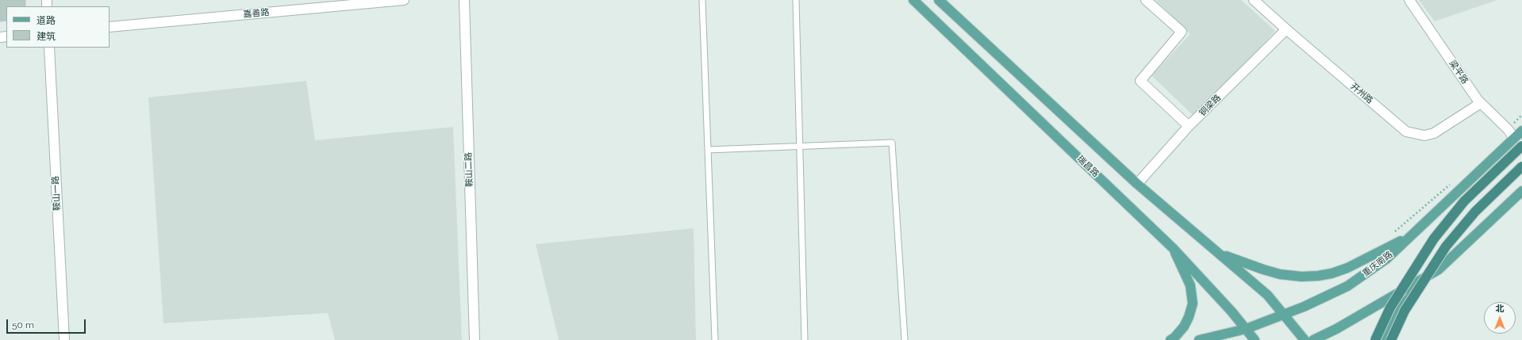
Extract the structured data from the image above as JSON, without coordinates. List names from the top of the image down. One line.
{"streets":{"main road":["瑞昌路","重庆南路"],"street":["嘉善路","梁平路","开州路","铜梁路","鞍山二路","鞍山一路"]},"crossings":[["梁平路","开州路"],["梁平路","重庆南路"],["开州路","铜梁路"],["瑞昌路","重庆南路"]],"legend":["道路","建筑"],"scale_bar":"50 m","north":"top"}
